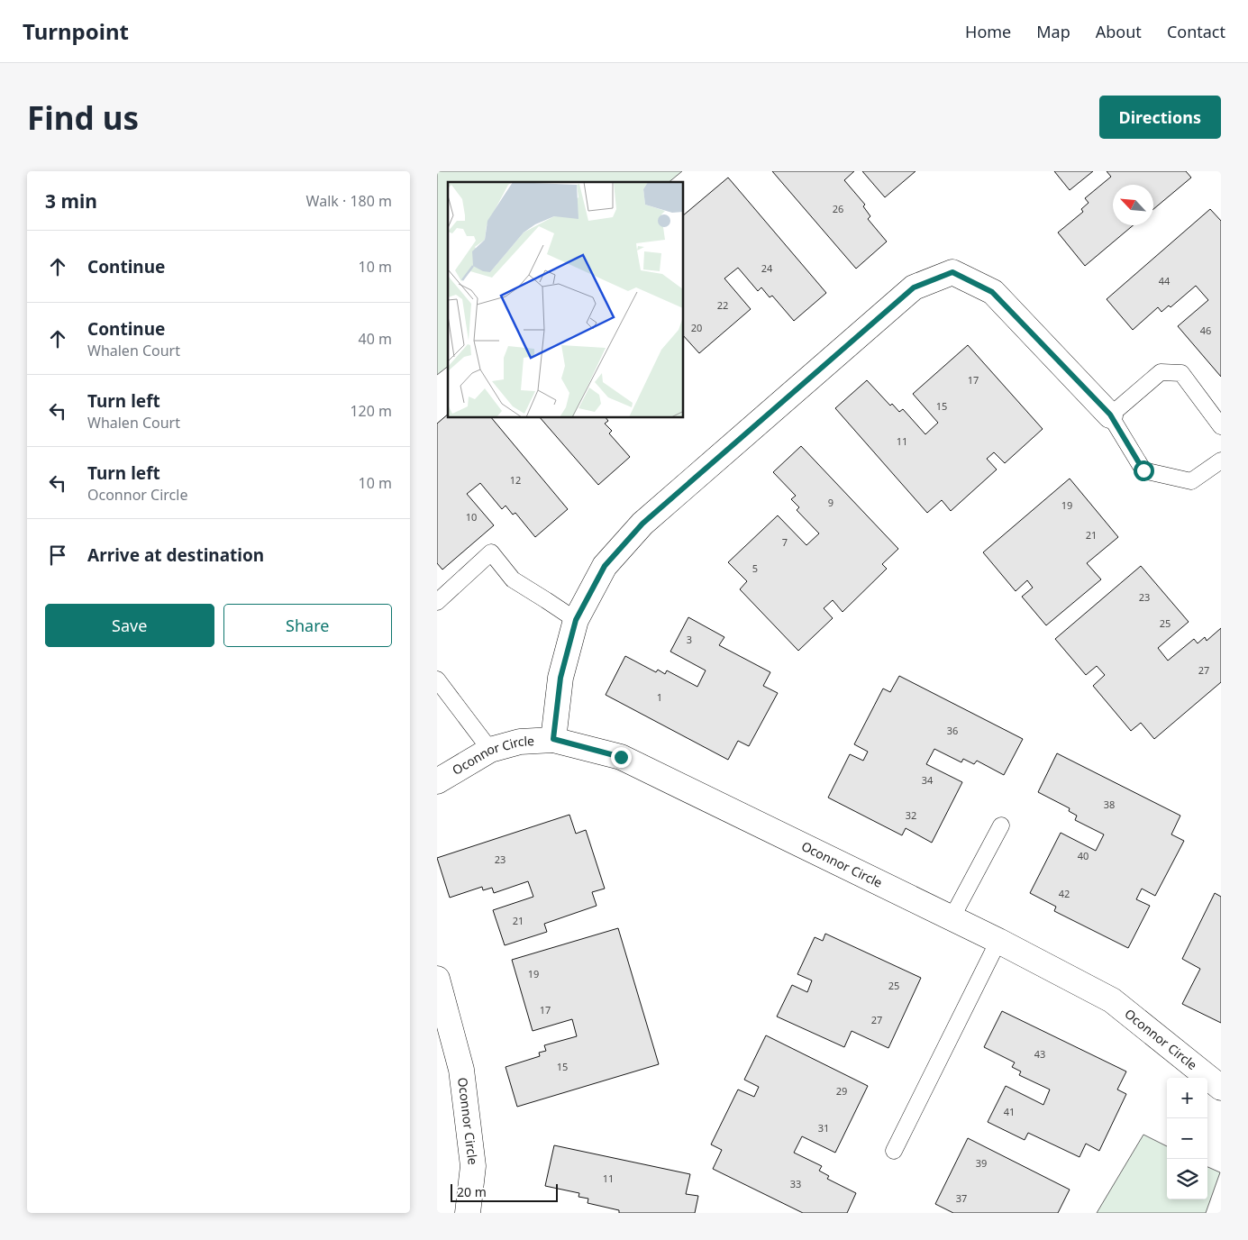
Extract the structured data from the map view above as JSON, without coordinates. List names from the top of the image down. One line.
{"streets":{"street":["Oconnor Circle"]},"house_numbers":["26","24","44","22","20","46","17","15","11","12","9","19","10","21","7","5","23","25","3","27","1","36","34","38","32","40","23","42","21","19","25","17","27","43","15","29","41","31","39","11","33","37"],"scale_bar":"20 m","north":"top left","page":{"header":"Turnpoint","nav":["Home","Map","About","Contact"],"buttons":["Directions",["Save","Share"]],"title":"Find us","heading":["3 min","Walk · 180 m"],"list":[["Continue","10 m"],["Continue","Whalen Court","40 m"],["Turn left","Whalen Court","120 m"],["Turn left","Oconnor Circle","10 m"],"Arrive at destination"],"map_buttons":["+","−"],"scale":"20 m"}}
